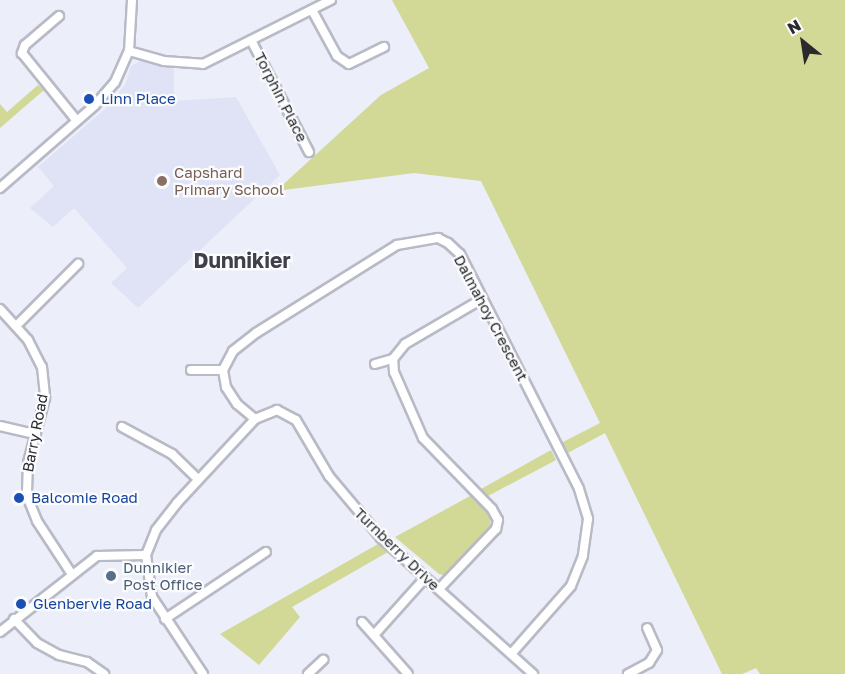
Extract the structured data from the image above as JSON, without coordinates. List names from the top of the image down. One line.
{"streets":{"street":["Torphin Place","Dalmahoy Crescent","Barry Road","Turnberry Drive"]},"crossings":[["Dalmahoy Crescent","Turnberry Drive"]],"districts":["Dunnikier"],"places":["Linn Place","Capshard Primary School","Balcomie Road","Dunnikier Post Office","Glenbervie Road"],"north":"top left"}
